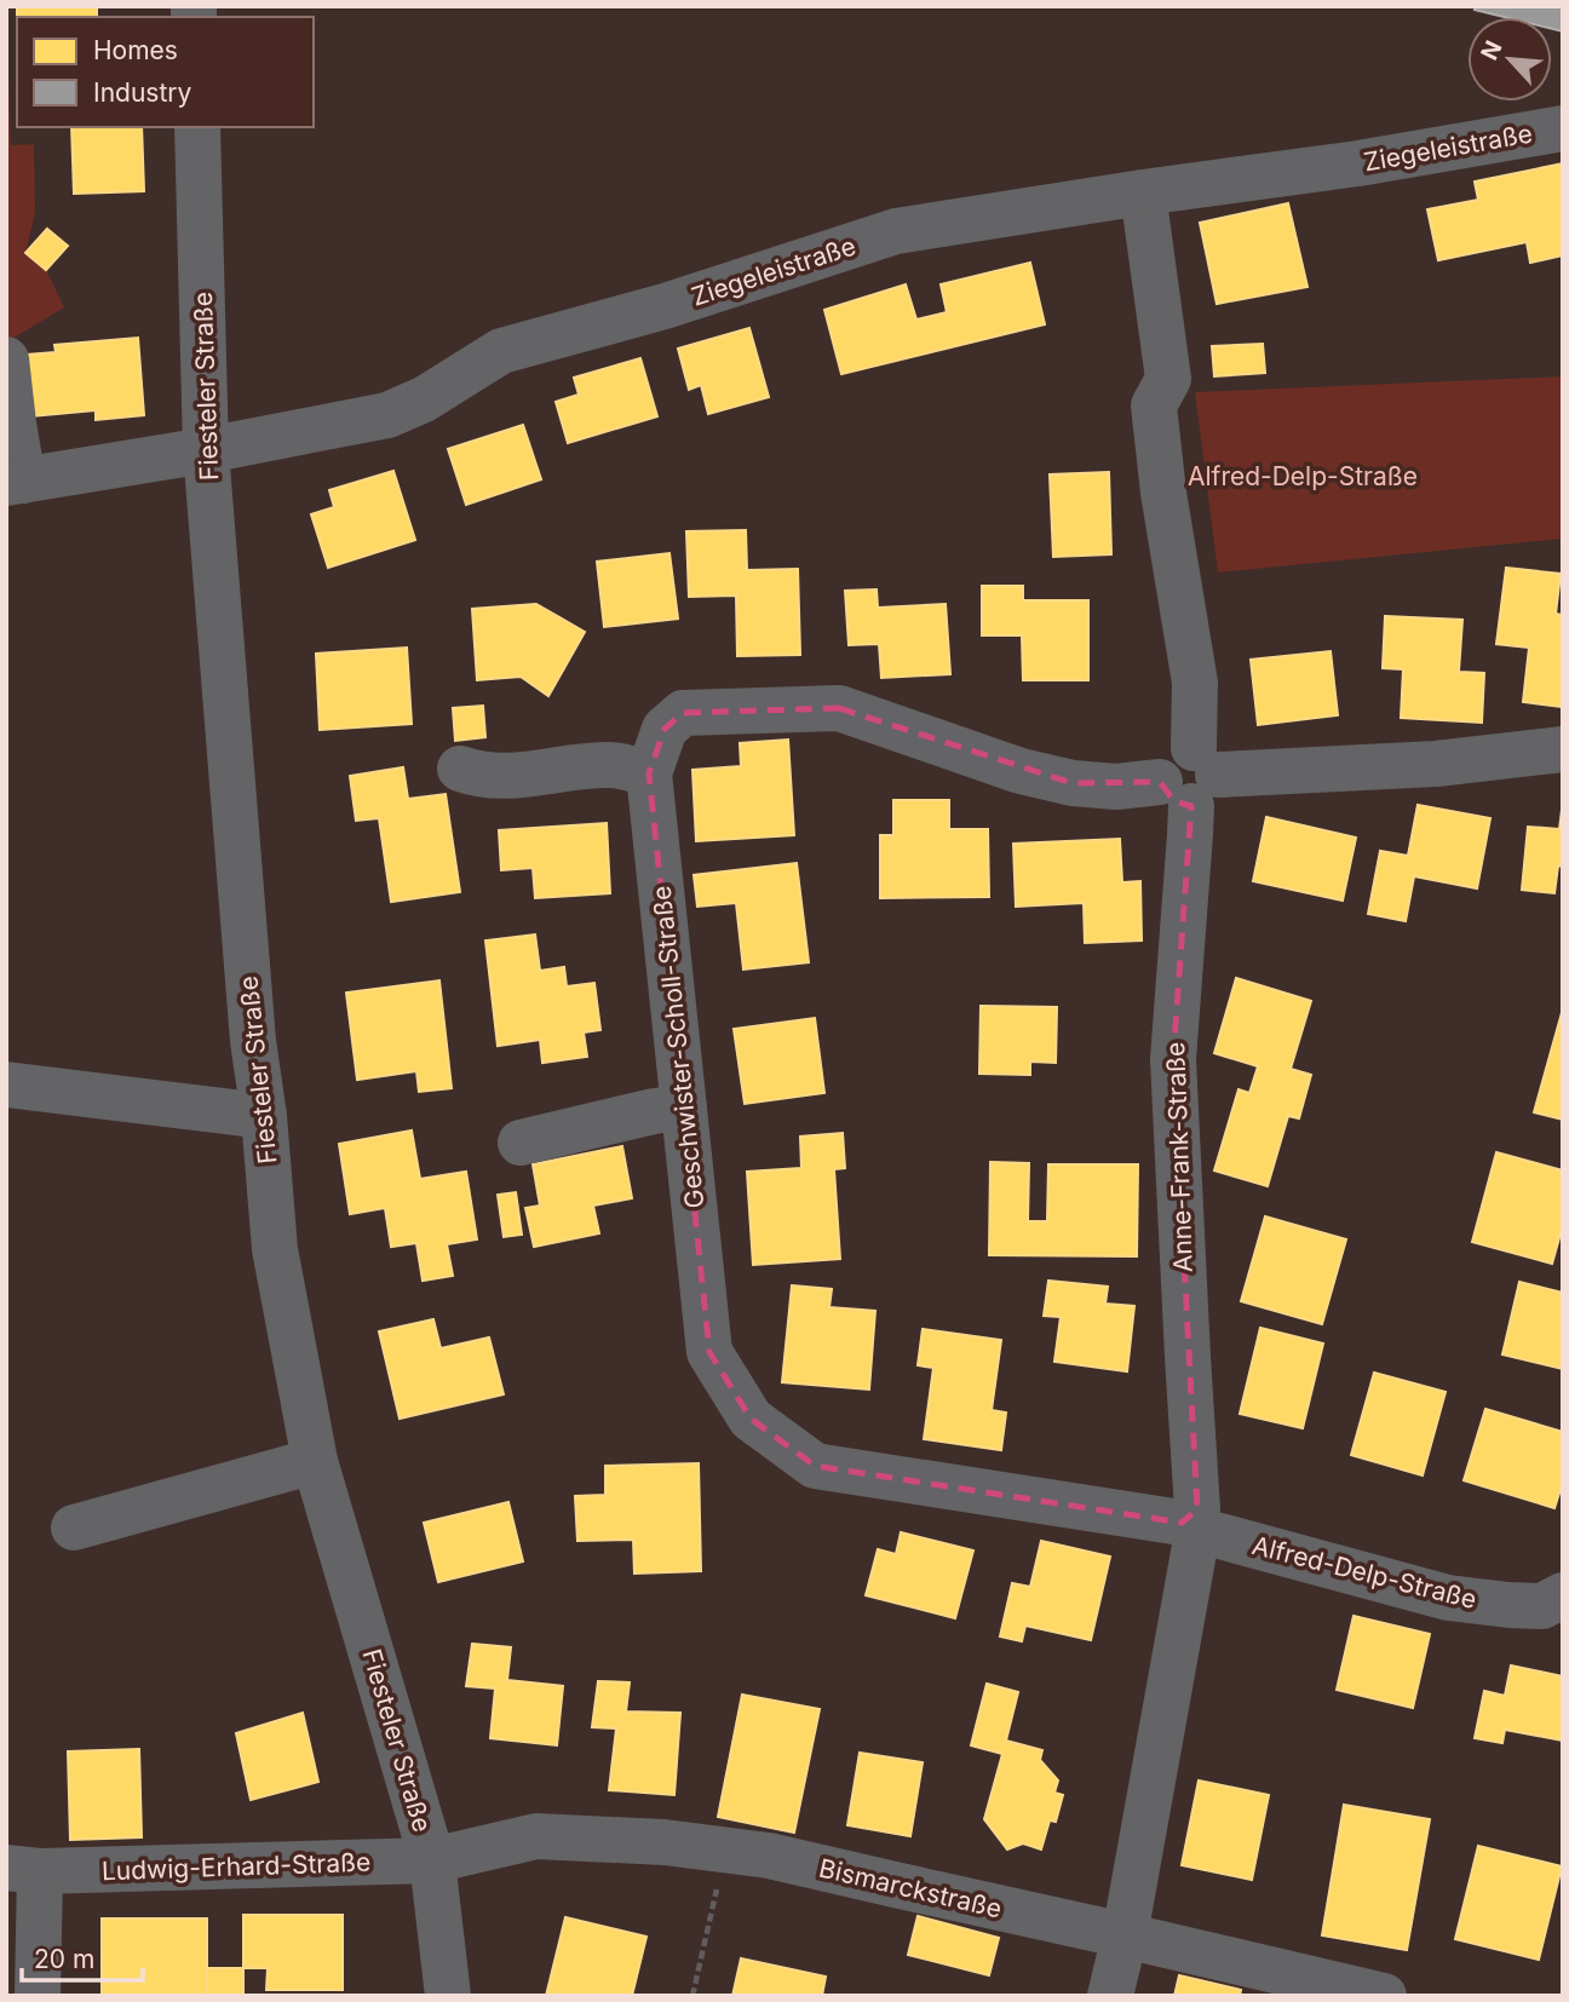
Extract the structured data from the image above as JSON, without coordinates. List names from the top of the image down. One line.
{"streets":{"street":["Ziegeleistraße","Fiesteler Straße","Geschwister-Scholl-Straße","Anne-Frank-Straße","Alfred-Delp-Straße","Ludwig-Erhard-Straße","Bismarckstraße"]},"crossings":[["Ziegeleistraße","Fiesteler Straße"],["Ziegeleistraße","Anne-Frank-Straße"],["Fiesteler Straße","Ludwig-Erhard-Straße"],["Fiesteler Straße","Bismarckstraße"],["Geschwister-Scholl-Straße","Anne-Frank-Straße"],["Geschwister-Scholl-Straße","Alfred-Delp-Straße"],["Anne-Frank-Straße","Alfred-Delp-Straße"],["Anne-Frank-Straße","Bismarckstraße"],["Ludwig-Erhard-Straße","Bismarckstraße"]],"parks":["Alfred-Delp-Straße"],"legend":["Homes","Industry"],"scale_bar":"20 m","north":"top left"}
